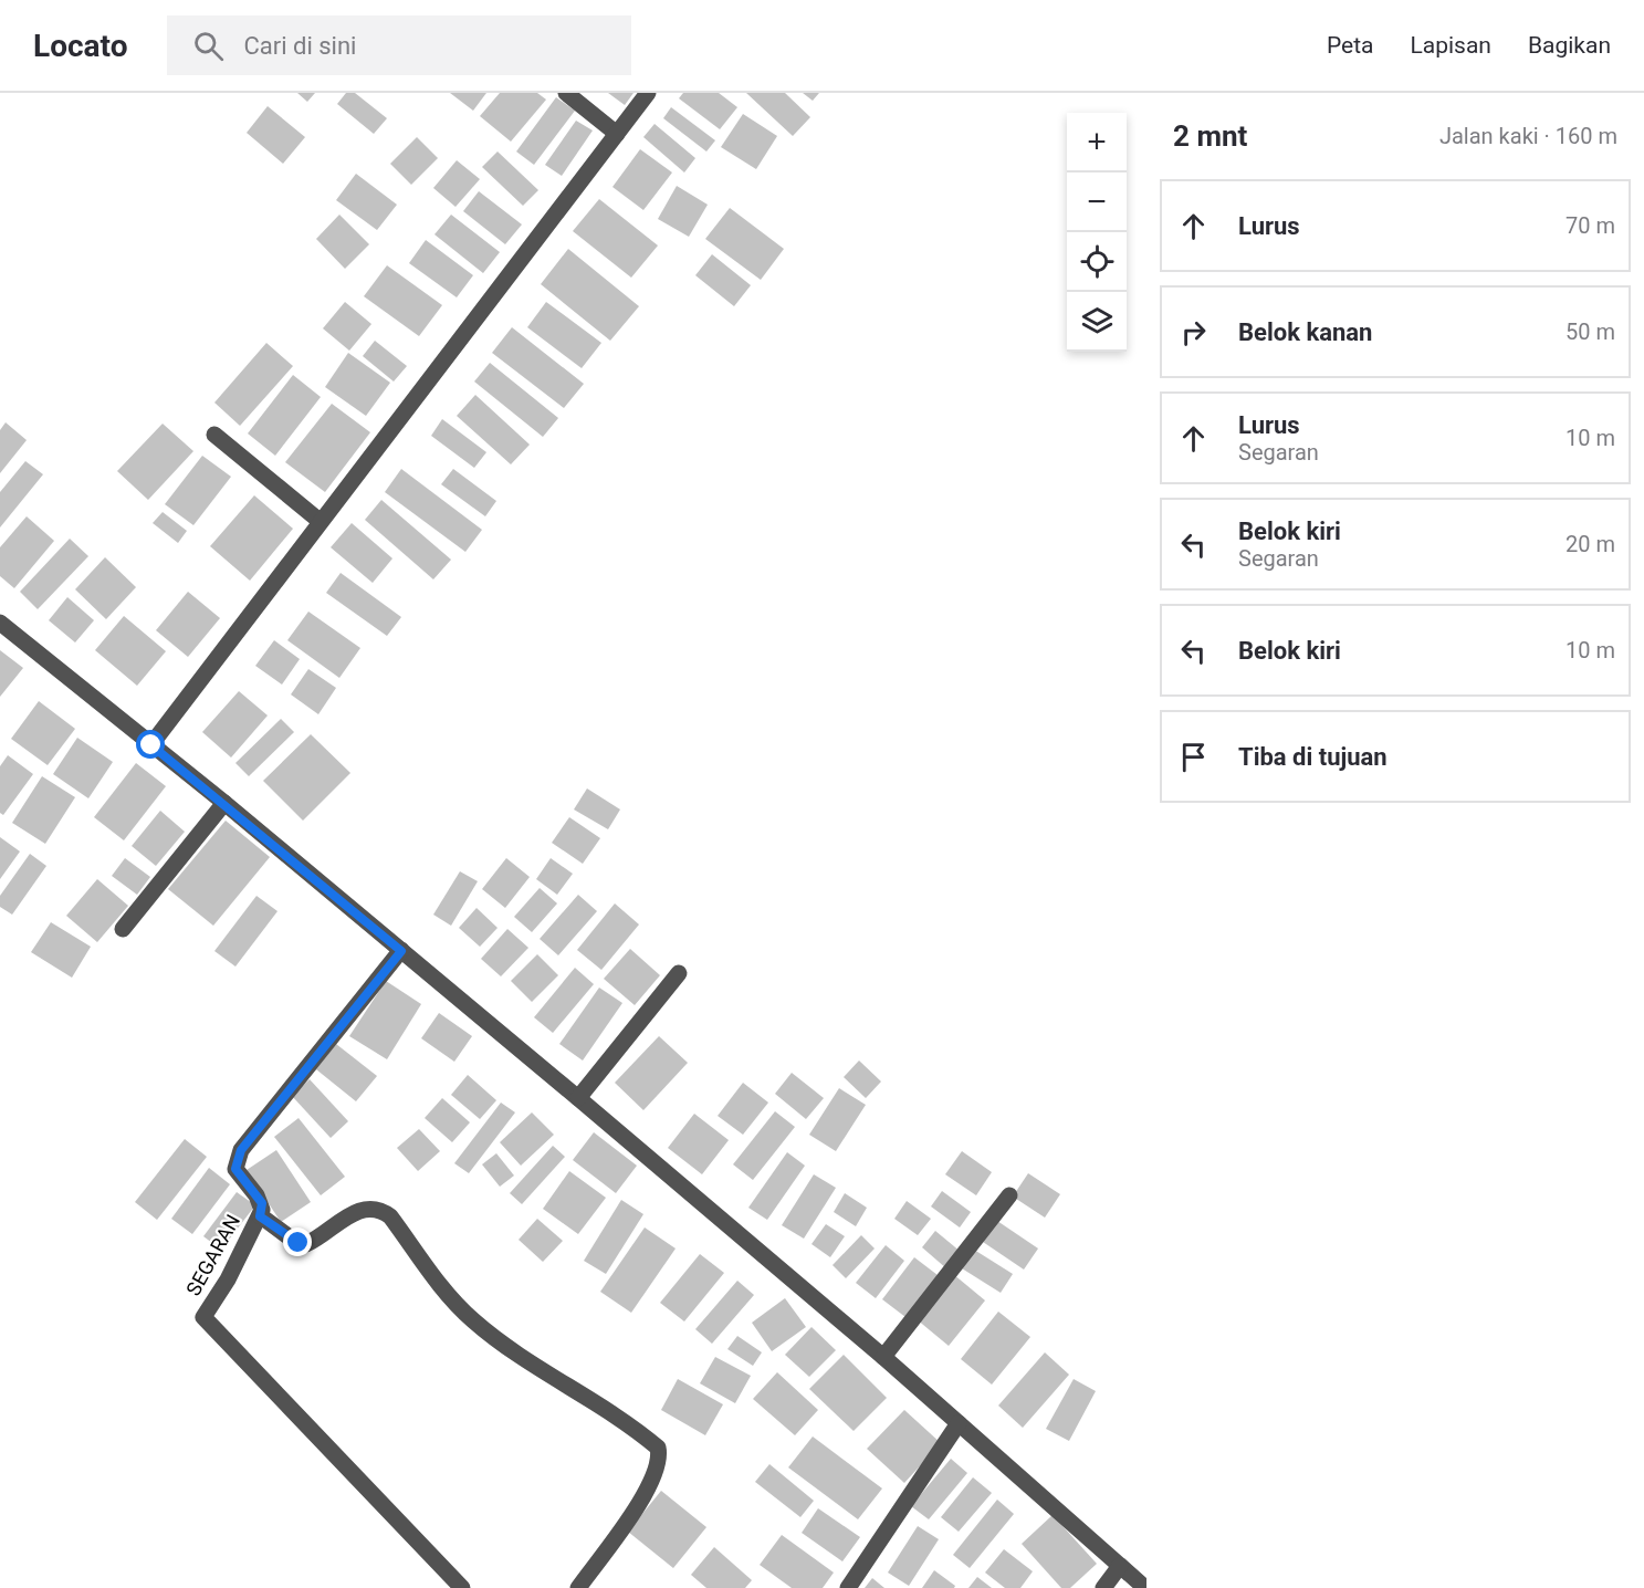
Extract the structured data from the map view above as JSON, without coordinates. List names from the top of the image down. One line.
{"streets":{"street":["SEGARAN"]},"page":{"header":"Locato","search":"Cari di sini","nav":["Peta","Lapisan","Bagikan"],"heading":["2 mnt","Jalan kaki · 160 m"],"map_buttons":["+","−"],"list":[["Lurus","70 m"],["Belok kanan","50 m"],["Lurus","Segaran","10 m"],["Belok kiri","Segaran","20 m"],["Belok kiri","10 m"],"Tiba di tujuan"]}}
